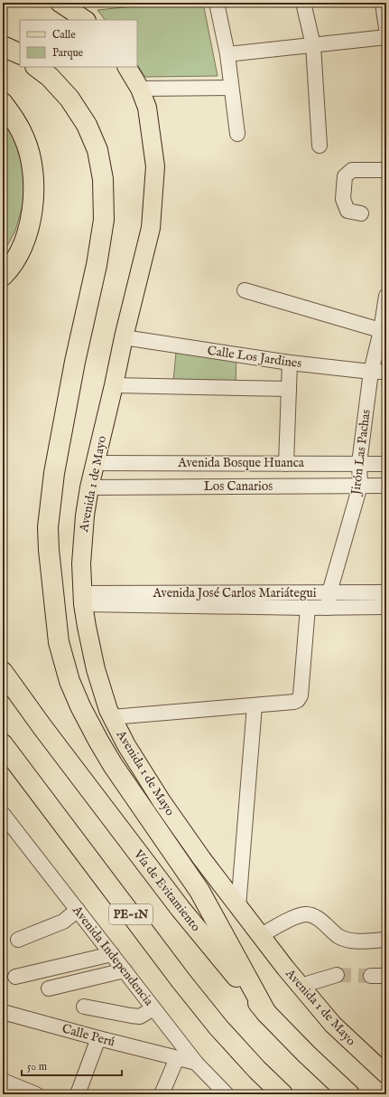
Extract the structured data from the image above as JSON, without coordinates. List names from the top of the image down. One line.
{"streets":{"highway":["Vía de Evitamiento","PE-1N"],"main road":["Avenida 1 de Mayo"],"street":["Calle Los Jardines","Jirón Las Pachas","Avenida Bosque Huanca","Los Canarios","Avenida José Carlos Mariátegui","Avenida Independencia","Calle Perú"]},"crossings":[["Calle Los Jardines","Jirón Las Pachas"],["Calle Los Jardines","Avenida 1 de Mayo"],["Jirón Las Pachas","Avenida Bosque Huanca"],["Jirón Las Pachas","Los Canarios"],["Jirón Las Pachas","Avenida José Carlos Mariátegui"],["Avenida Bosque Huanca","Avenida 1 de Mayo"],["Avenida 1 de Mayo","Los Canarios"],["Avenida 1 de Mayo","Avenida José Carlos Mariátegui"],["Avenida Independencia","Calle Perú"]],"legend":["Calle","Parque"],"scale_bar":"50 m"}
